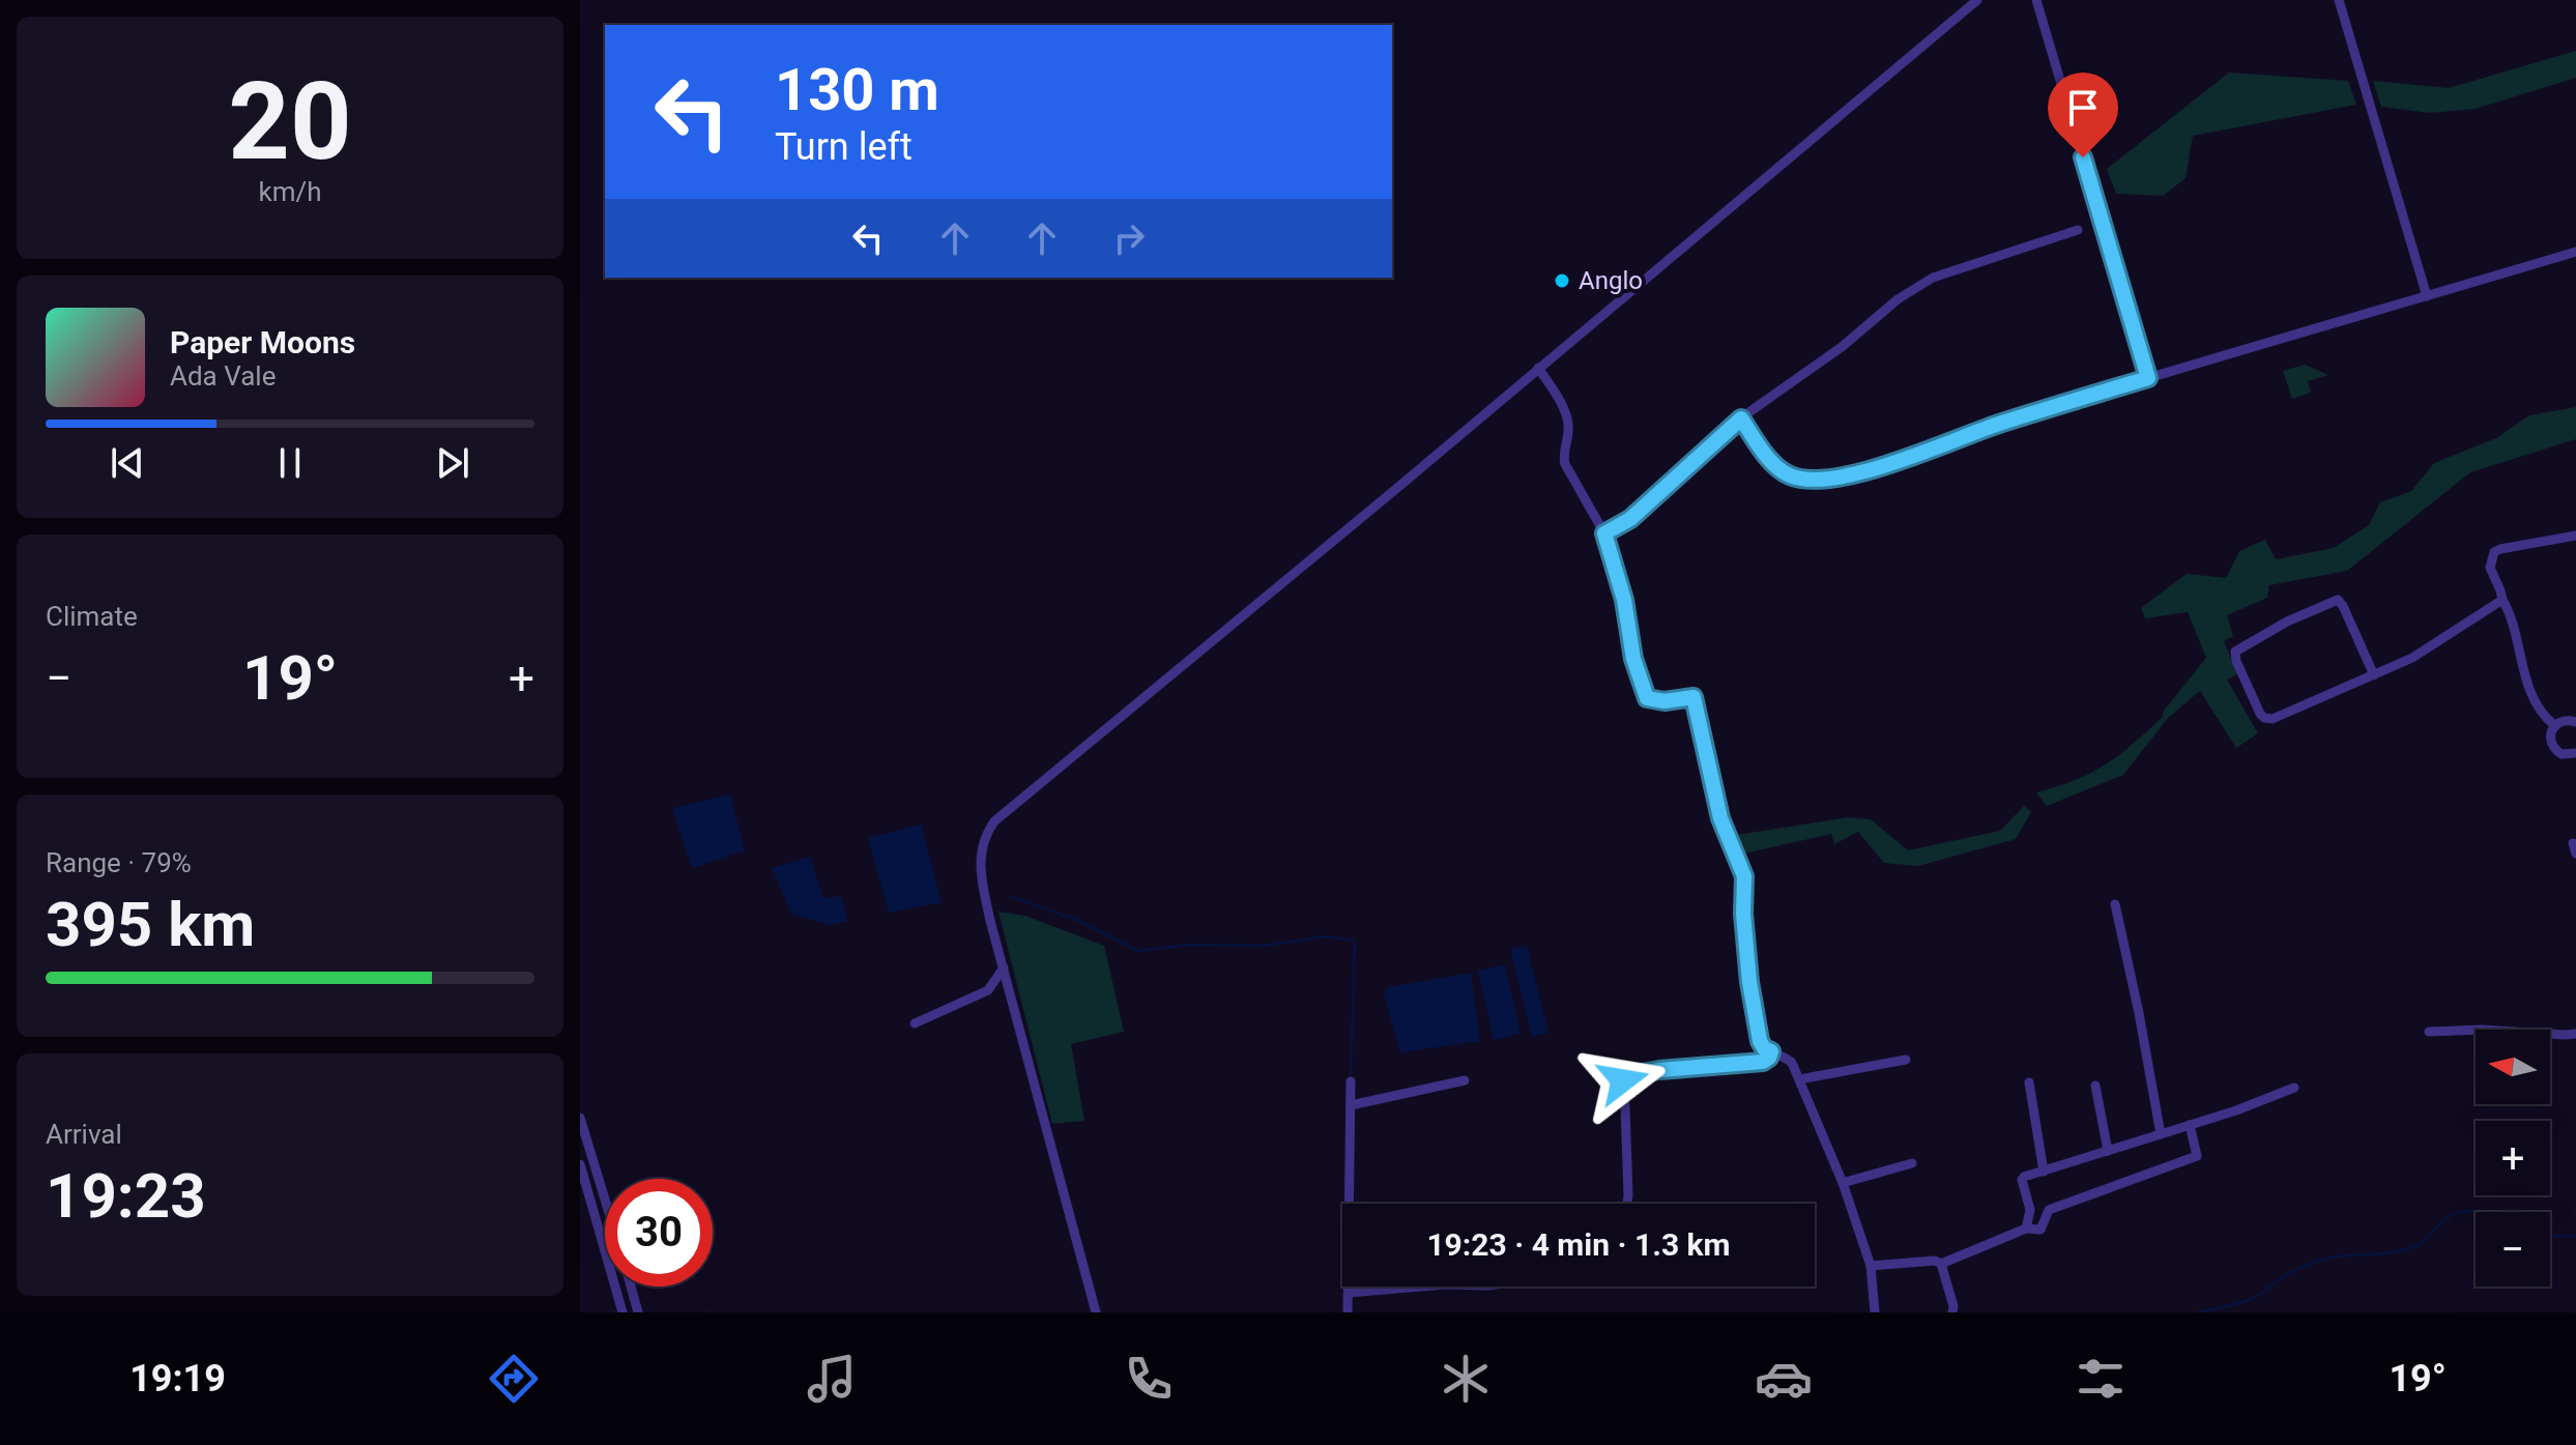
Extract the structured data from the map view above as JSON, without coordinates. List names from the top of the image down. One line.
{"places":["Anglo"],"north":"left","page":{"tile":[["20","km/h"],"Climate",["Range · 79%","395 km"],["Arrival","19:23"]],"turn":["130 m","Turn left"],"song":["Paper Moons","Ada Vale"],"heat":["−","19°","+"],"map_buttons":["+","−"],"limit":"30","trip":"19:23 · 4 min · 1.3 km","tabs":["19:19","19°"]}}
